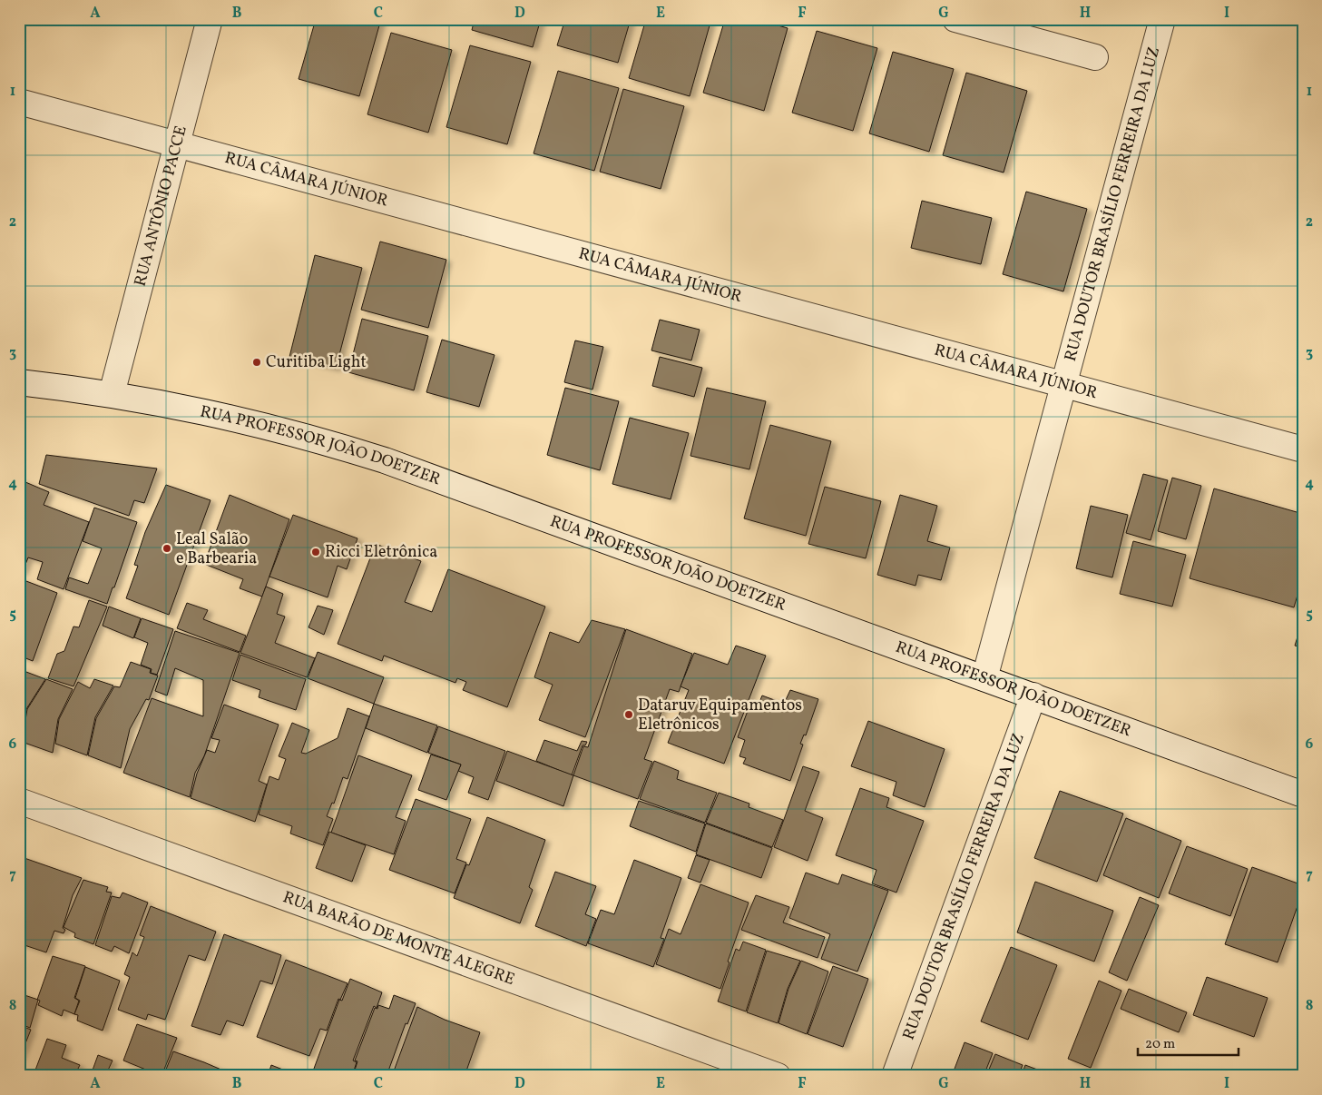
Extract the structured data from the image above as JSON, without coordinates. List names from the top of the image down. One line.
{"streets":{"street":["RUA CÂMARA JÚNIOR","RUA DOUTOR BRASÍLIO FERREIRA DA LUZ","RUA ANTÔNIO PACCE","RUA PROFESSOR JOÃO DOETZER","RUA BARÃO DE MONTE ALEGRE"]},"crossings":[["RUA CÂMARA JÚNIOR","RUA DOUTOR BRASÍLIO FERREIRA DA LUZ"],["RUA CÂMARA JÚNIOR","RUA ANTÔNIO PACCE"],["RUA DOUTOR BRASÍLIO FERREIRA DA LUZ","RUA PROFESSOR JOÃO DOETZER"],["RUA ANTÔNIO PACCE","RUA PROFESSOR JOÃO DOETZER"]],"places":["Curitiba Light","Leal Salão e Barbearia","Ricci Eletrônica","Dataruv Equipamentos Eletrônicos"],"scale_bar":"20 m","grid":{"columns":["A","B","C","D","E","F","G","H","I"],"rows":["1","2","3","4","5","6","7","8"]}}
